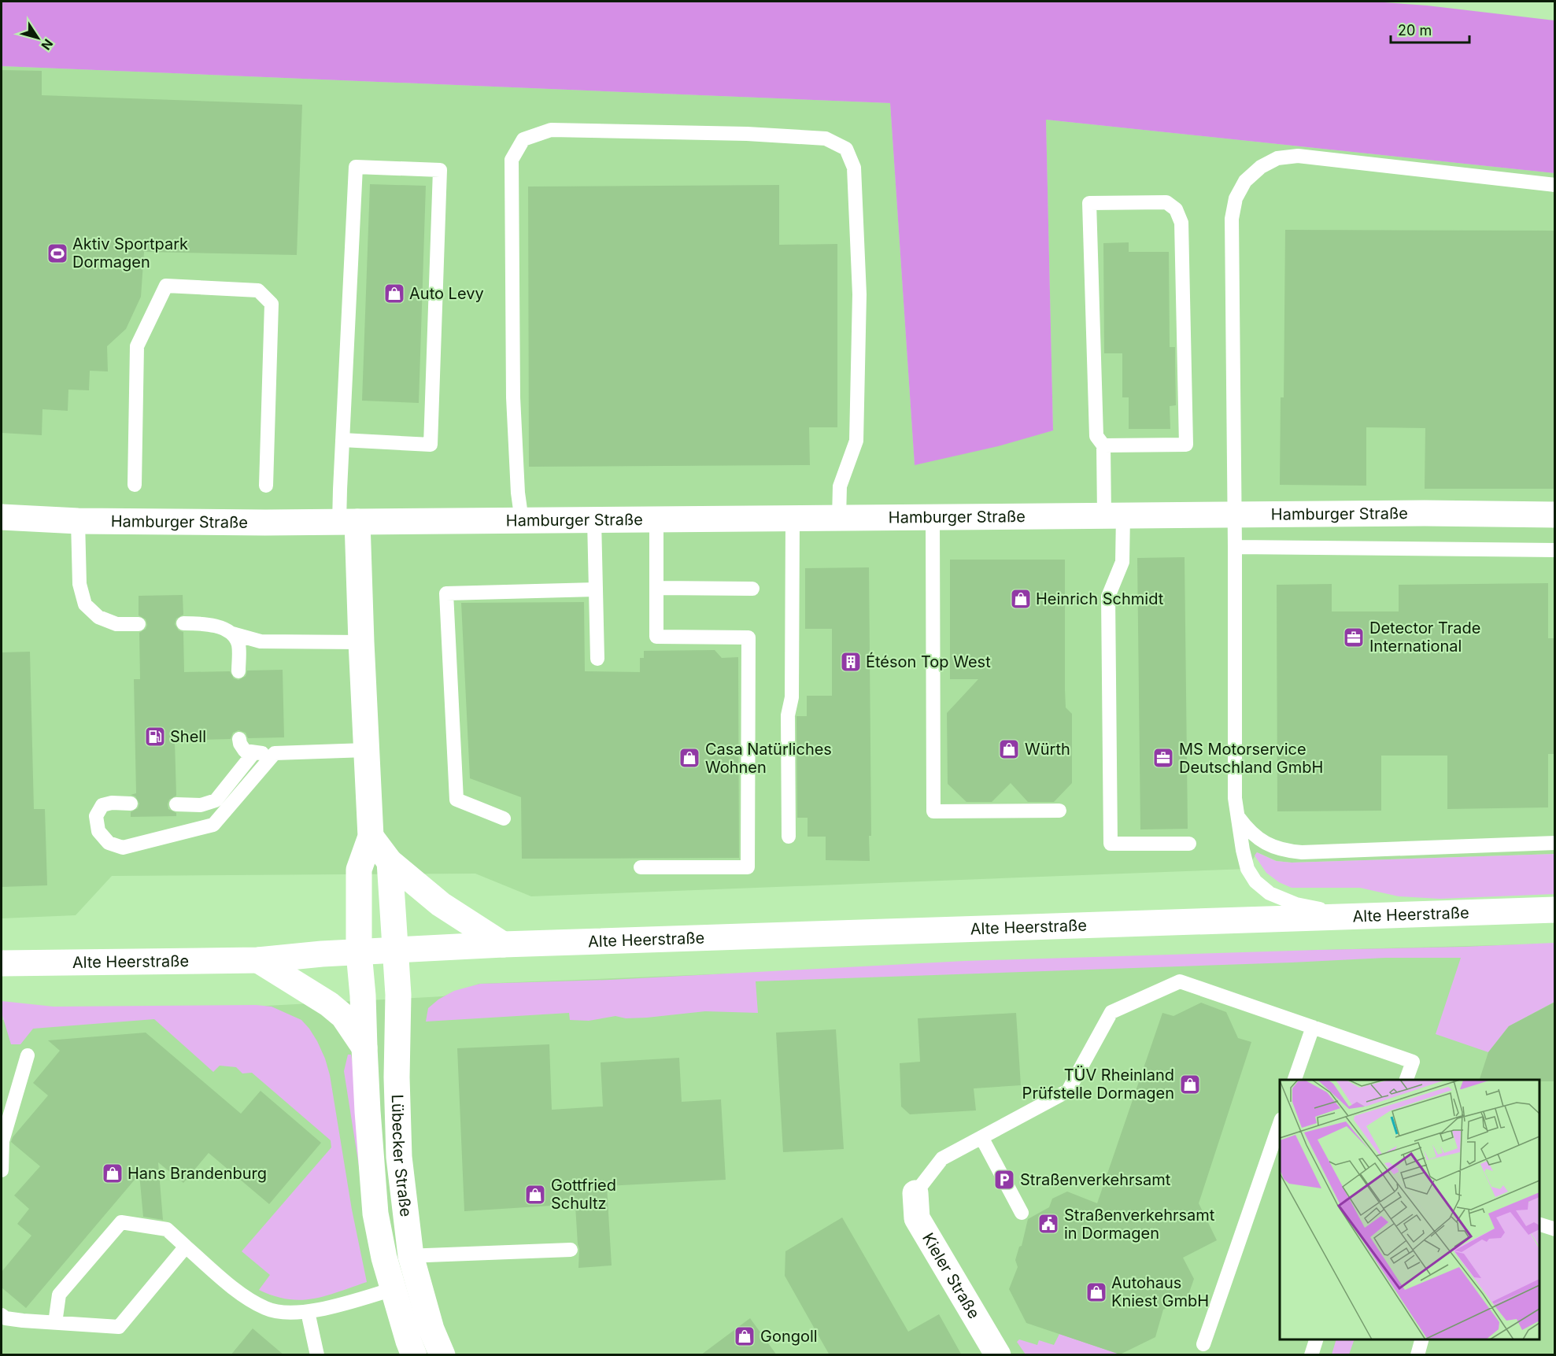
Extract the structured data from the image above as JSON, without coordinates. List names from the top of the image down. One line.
{"streets":{"street":["Hamburger Straße","Alte Heerstraße","Lübecker Straße","Kieler Straße"]},"crossings":[["Alte Heerstraße","Lübecker Straße"]],"places":{"sports":["Aktiv Sportpark Dormagen"],"shop":["Auto Levy","Heinrich Schmidt","Würth","Casa Natürliches Wohnen","TÜV Rheinland Prüfstelle Dormagen","Hans Brandenburg","Gottfried Schultz","Autohaus Kniest GmbH","Gongoll"],"office":["Detector Trade International","MS Motorservice Deutschland GmbH"],"building":["Étéson Top West"],"fuel station":["Shell"],"parking":["Straßenverkehrsamt"],"public building":["Straßenverkehrsamt in Dormagen"]},"scale_bar":"20 m","north":"bottom right"}
